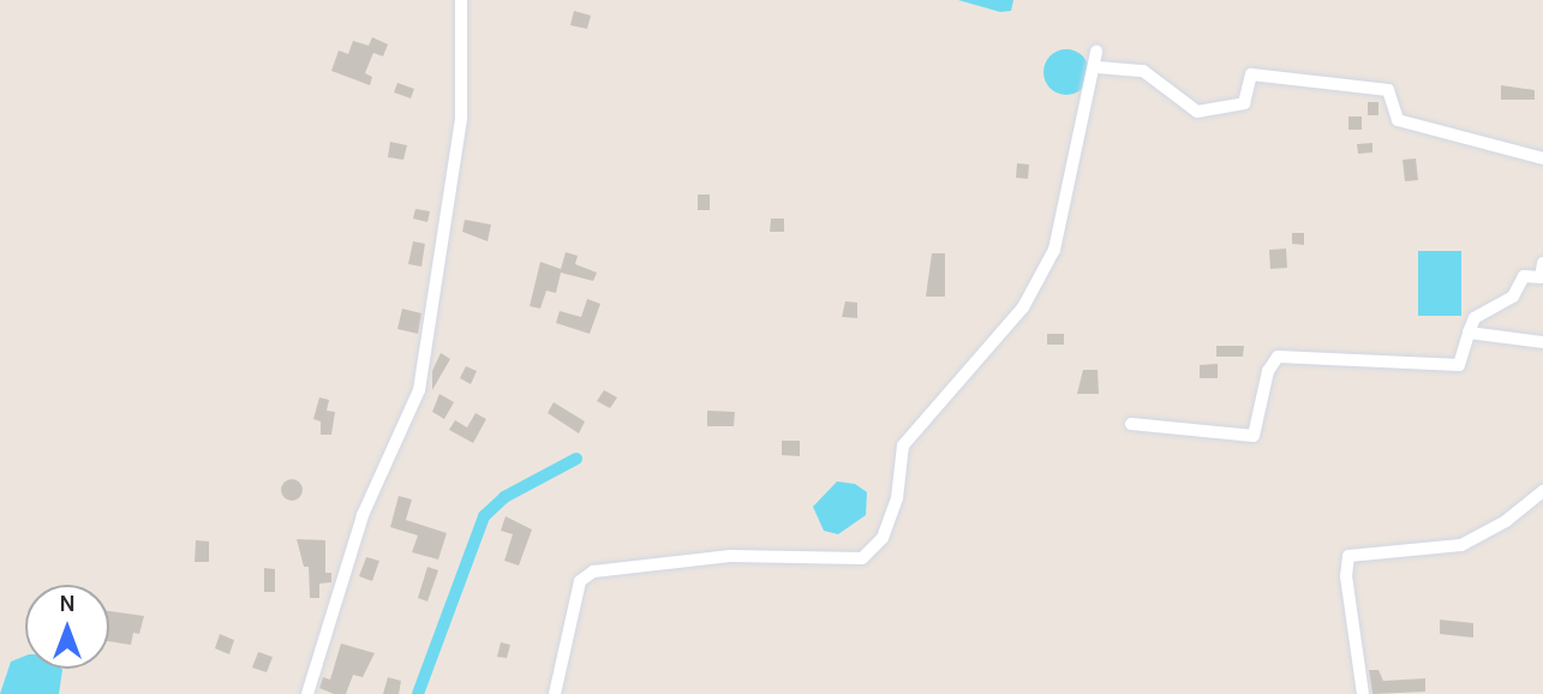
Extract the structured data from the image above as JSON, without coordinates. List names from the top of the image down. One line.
{"north":"top"}
